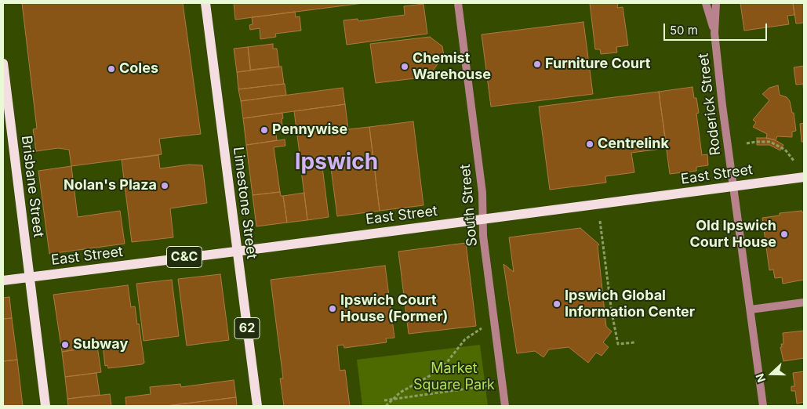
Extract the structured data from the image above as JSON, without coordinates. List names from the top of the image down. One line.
{"streets":{"main road":["East Street","Brisbane Street","Limestone Street","C&C","62"],"street":["Roderick Street","South Street"]},"crossings":[["Roderick Street","East Street"],["East Street","Brisbane Street"],["East Street","Limestone Street"],["East Street","South Street"]],"districts":["Ipswich"],"parks":["Market Square Park"],"places":["Furniture Court","Chemist Warehouse","Coles","Pennywise","Centrelink","Nolan's Plaza","Old Ipswich Court House","Ipswich Global Information Center","Ipswich Court House (Former)","Subway"],"scale_bar":"50 m","north":"left"}
